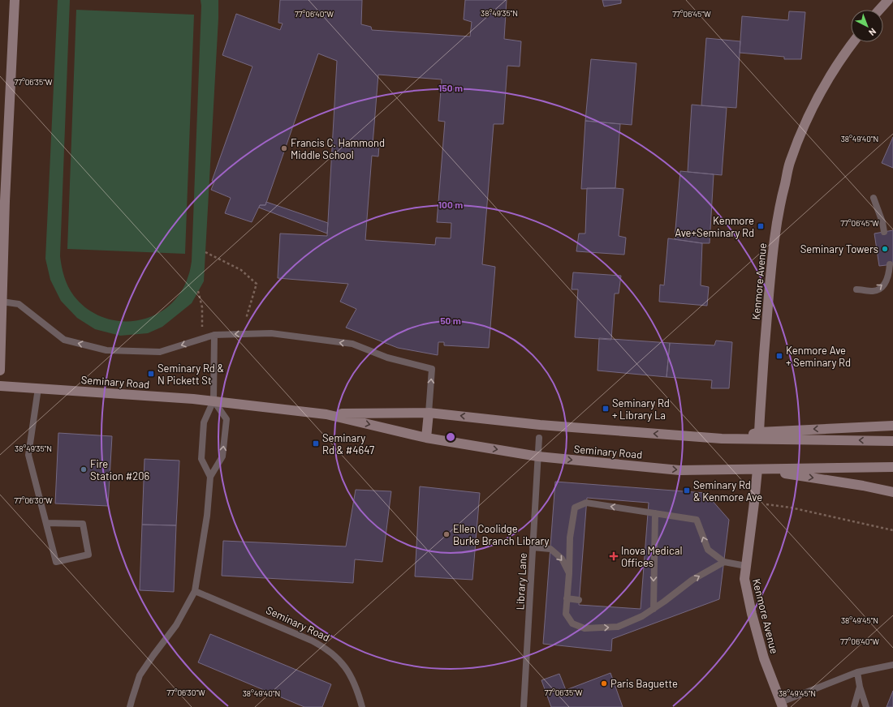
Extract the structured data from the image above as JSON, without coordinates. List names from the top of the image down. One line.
{"streets":{"main road":["Kenmore Avenue","Seminary Road"],"lane":["Library Lane"]},"crossings":[["Kenmore Avenue","Seminary Road"],["Seminary Road","Library Lane"]],"places":{"other":["Francis C. Hammond Middle School","Seminary Towers","Fire Station #206","Ellen Coolidge Burke Branch Library","Paris Baguette"],"transit":["Kenmore Ave+Seminary Rd","Kenmore Ave + Seminary Rd","Seminary Rd & N Pickett St","Seminary Rd + Library La","Seminary Rd & #4647","Seminary Rd & Kenmore Ave"],"health":["Inova Medical Offices"]},"north":"bottom right","coordinates":["38°49'35\"N","77°06'40\"W","77°06'45\"W","77°06'35\"W","38°49'40\"N","77°06'30\"W","38°49'45\"N"],"rings":["150 m","100 m","50 m"]}
